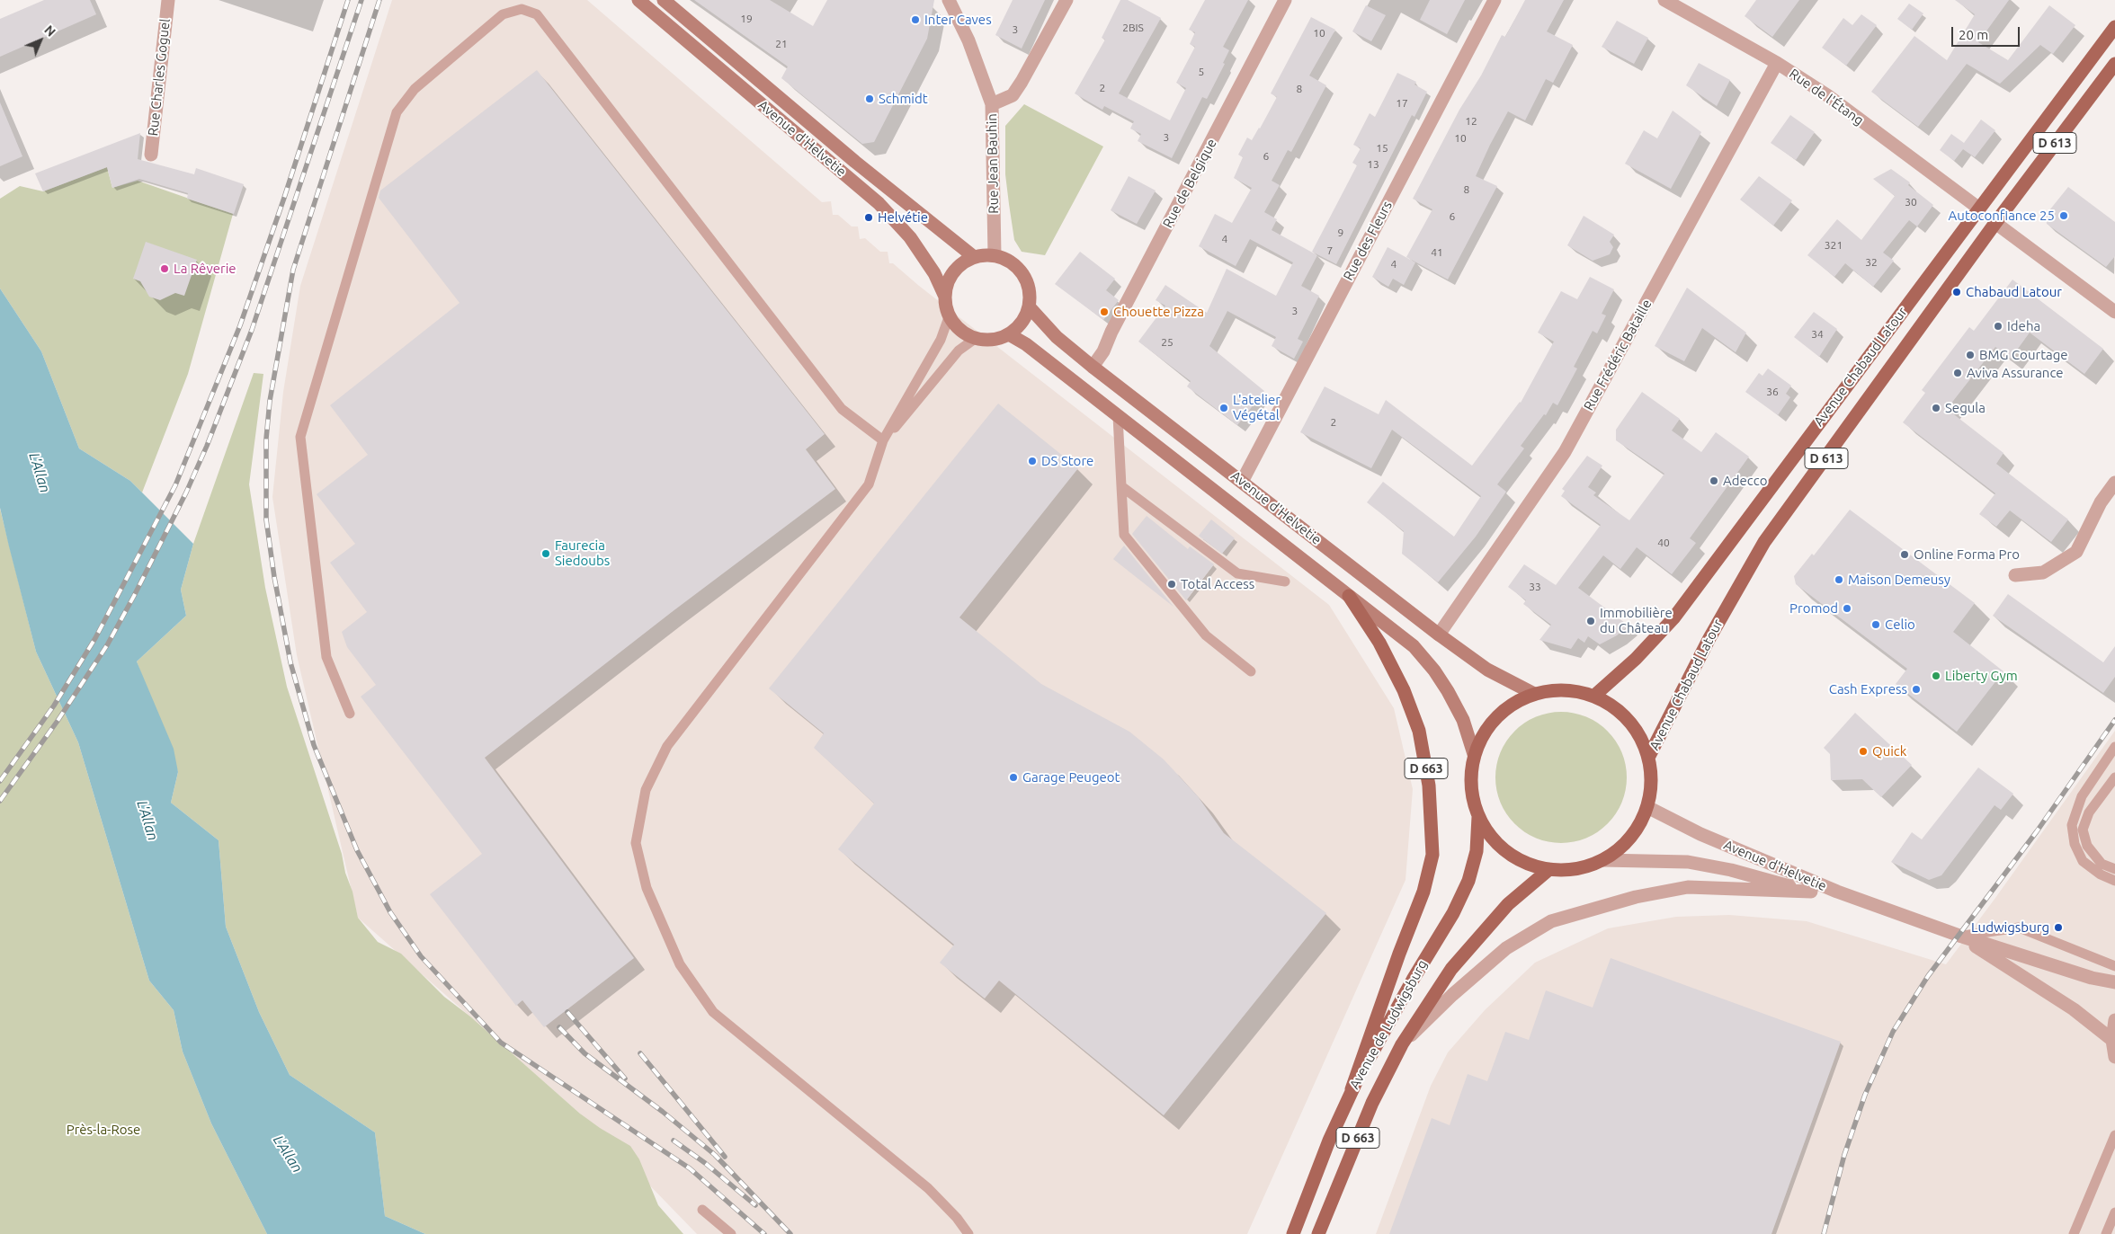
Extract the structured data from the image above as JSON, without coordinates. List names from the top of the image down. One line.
{"streets":{"main road":["Avenue d'Helvetie","D 613","Avenue Chabaud Latour","D 663","Avenue de Ludwigsburg"],"street":["Rue Charles Goguel","Rue de l'Étang","Rue Jean Bauhin","Rue de Belgique","Rue des Fleurs","Rue Frédéric Bataille"]},"crossings":[["Rue de l'Étang","Rue Frédéric Bataille"],["Rue de l'Étang","Avenue Chabaud Latour"],["Avenue d'Helvetie","Rue Jean Bauhin"],["Avenue d'Helvetie","Rue de Belgique"],["Avenue d'Helvetie","Rue des Fleurs"],["Avenue d'Helvetie","Rue Frédéric Bataille"],["Avenue d'Helvetie","D 663"],["Avenue d'Helvetie","Avenue de Ludwigsburg"],["D 663","Avenue de Ludwigsburg"]],"water":["L'Allan"],"parks":["Près-la-Rose"],"places":["Inter Caves","Schmidt","Autoconfiance 25","Helvétie","La Rêverie","Chabaud Latour","Chouette Pizza","Ideha","BMG Courtage","Aviva Assurance","L'atelier Végétal","Segula","DS Store","Adecco","Faurecia Siedoubs","Online Forma Pro","Maison Demeusy","Total Access","Promod","Immobilière du Château","Celio","Liberty Gym","Cash Express","Quick","Garage Peugeot","Ludwigsburg"],"house_numbers":["19","2BIS","3","10","21","5","2","8","17","12","3","10","15","6","13","8","30","6","9","4","321","7","41","32","4","3","34","25","36","2","40","33"],"scale_bar":"20 m","north":"top right"}
